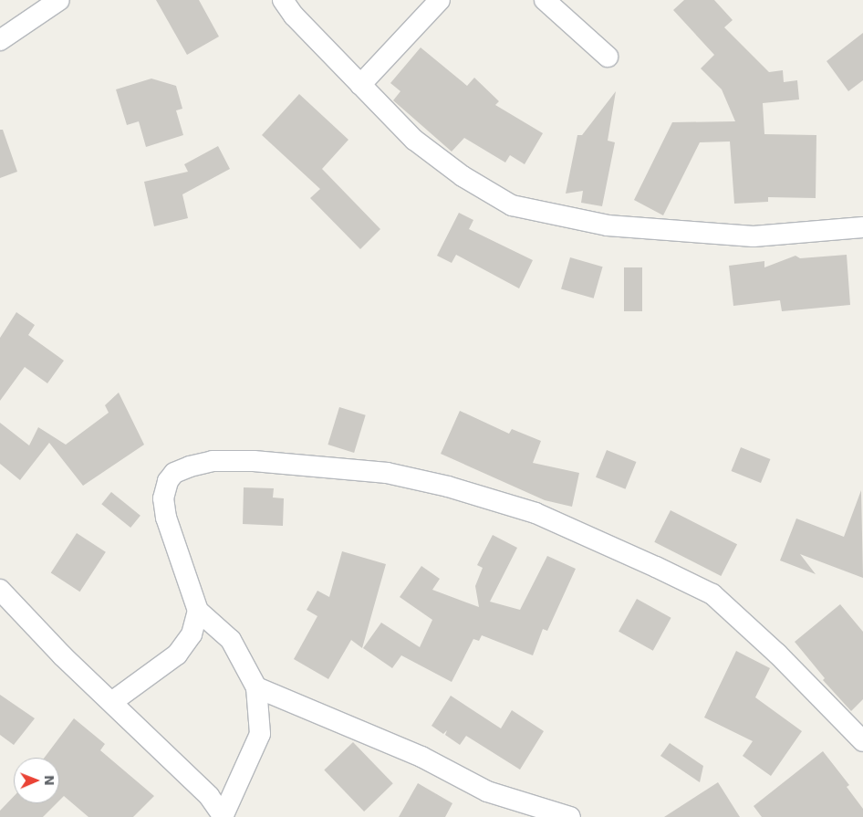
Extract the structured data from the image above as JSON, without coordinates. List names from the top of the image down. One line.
{"north":"right"}
